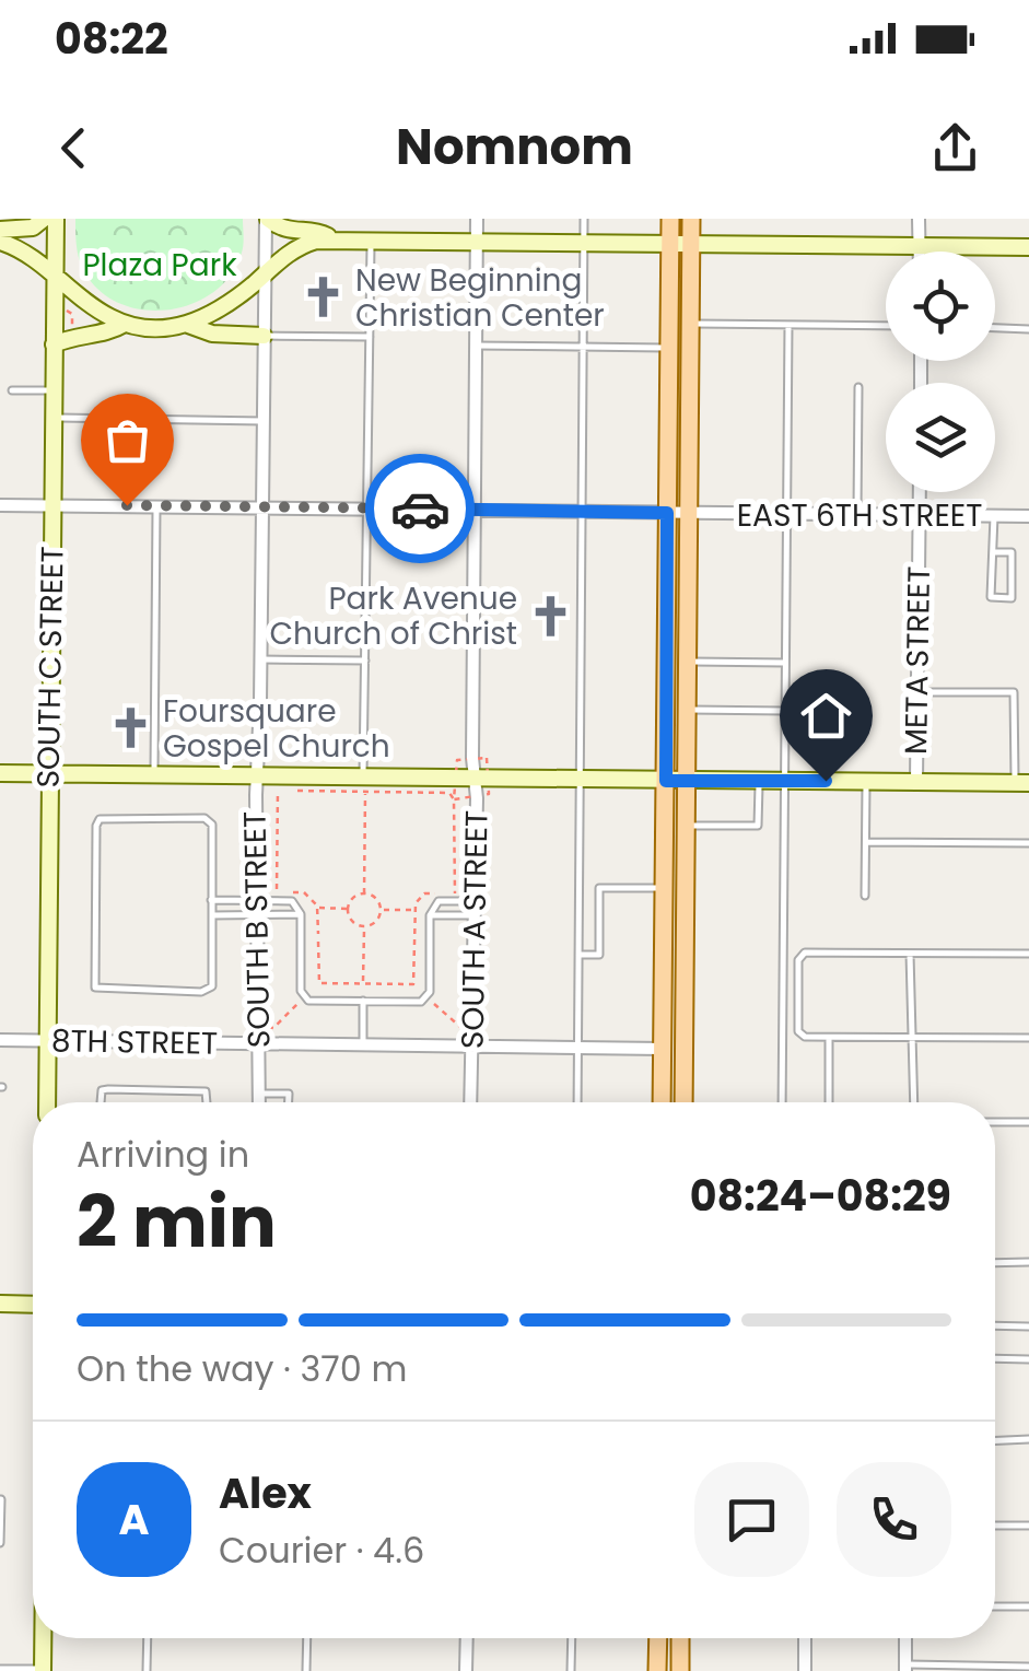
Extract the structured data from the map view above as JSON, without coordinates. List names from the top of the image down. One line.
{"streets":{"street":["EAST 6TH STREET","META STREET","SOUTH C STREET","SOUTH B STREET","SOUTH A STREET","8TH STREET"]},"crossings":[["EAST 6TH STREET","META STREET"],["EAST 6TH STREET","SOUTH C STREET"],["EAST 6TH STREET","SOUTH B STREET"],["EAST 6TH STREET","SOUTH A STREET"],["SOUTH C STREET","8TH STREET"],["SOUTH B STREET","8TH STREET"],["SOUTH A STREET","8TH STREET"]],"parks":["Plaza Park"],"places":{"church":["New Beginning Christian Center","Park Avenue Church of Christ","Foursquare Gospel Church"]},"page":{"status":"08:22","header":"Nomnom","heading":["2 min","Arriving in","08:24–08:29"],"panel":["Alex","Courier · 4.6"],"bar":"On the way · 370 m","round":"A"}}
